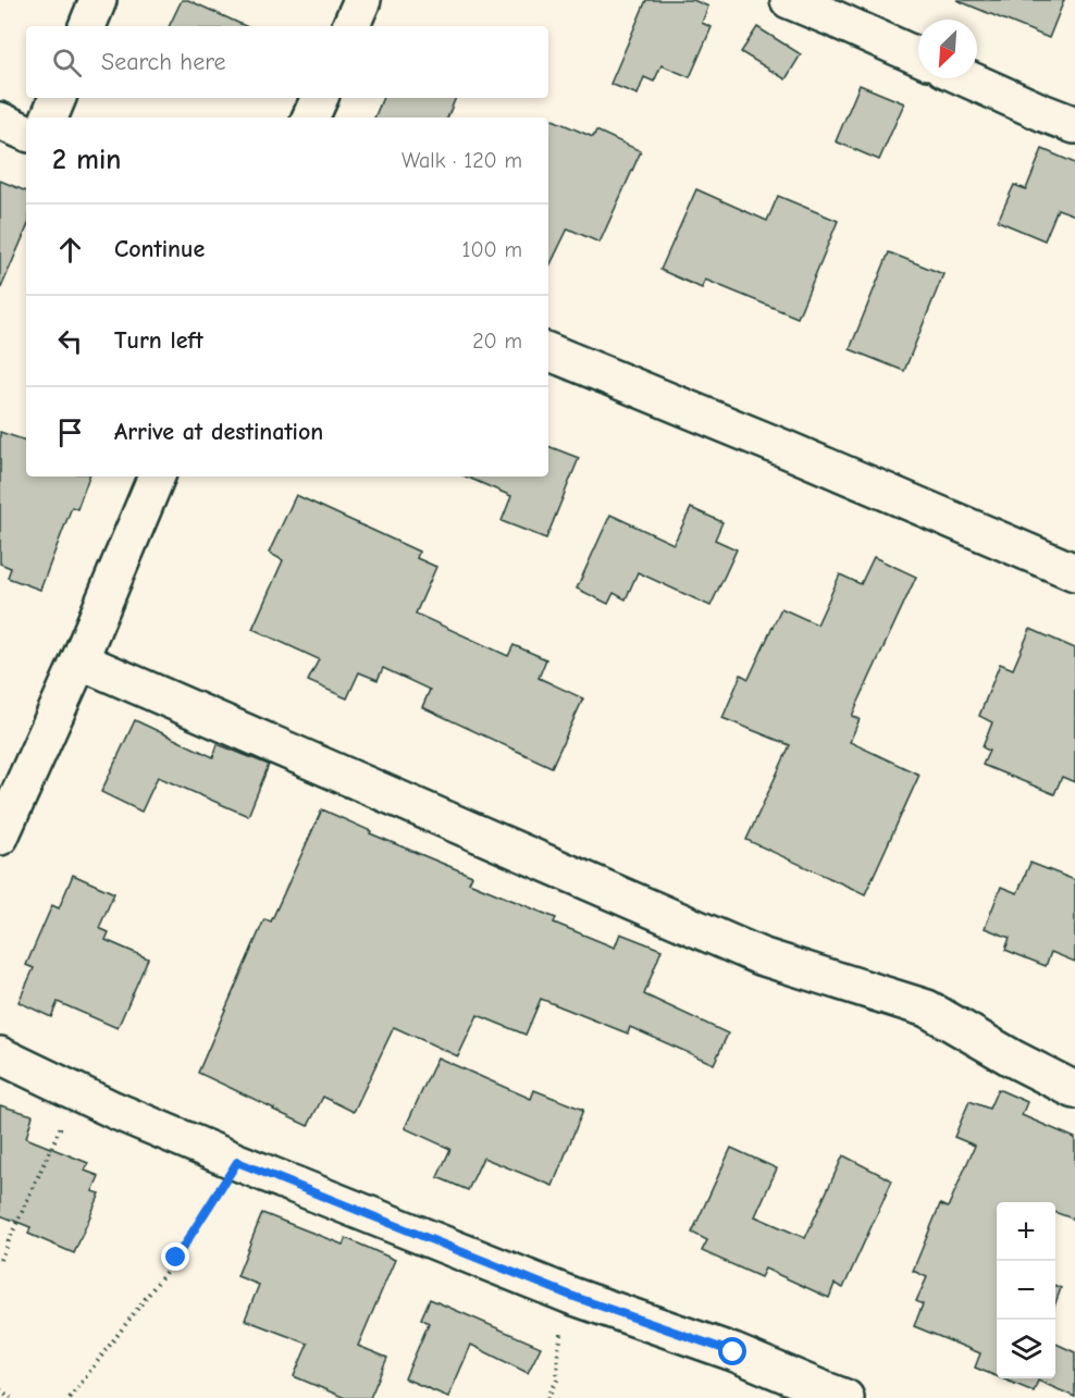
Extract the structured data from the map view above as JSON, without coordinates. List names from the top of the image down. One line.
{"north":"bottom left","page":{"search":"Search here","heading":["2 min","Walk · 120 m"],"list":[["Continue","100 m"],["Turn left","20 m"],"Arrive at destination"],"map_buttons":["+","−"]}}
